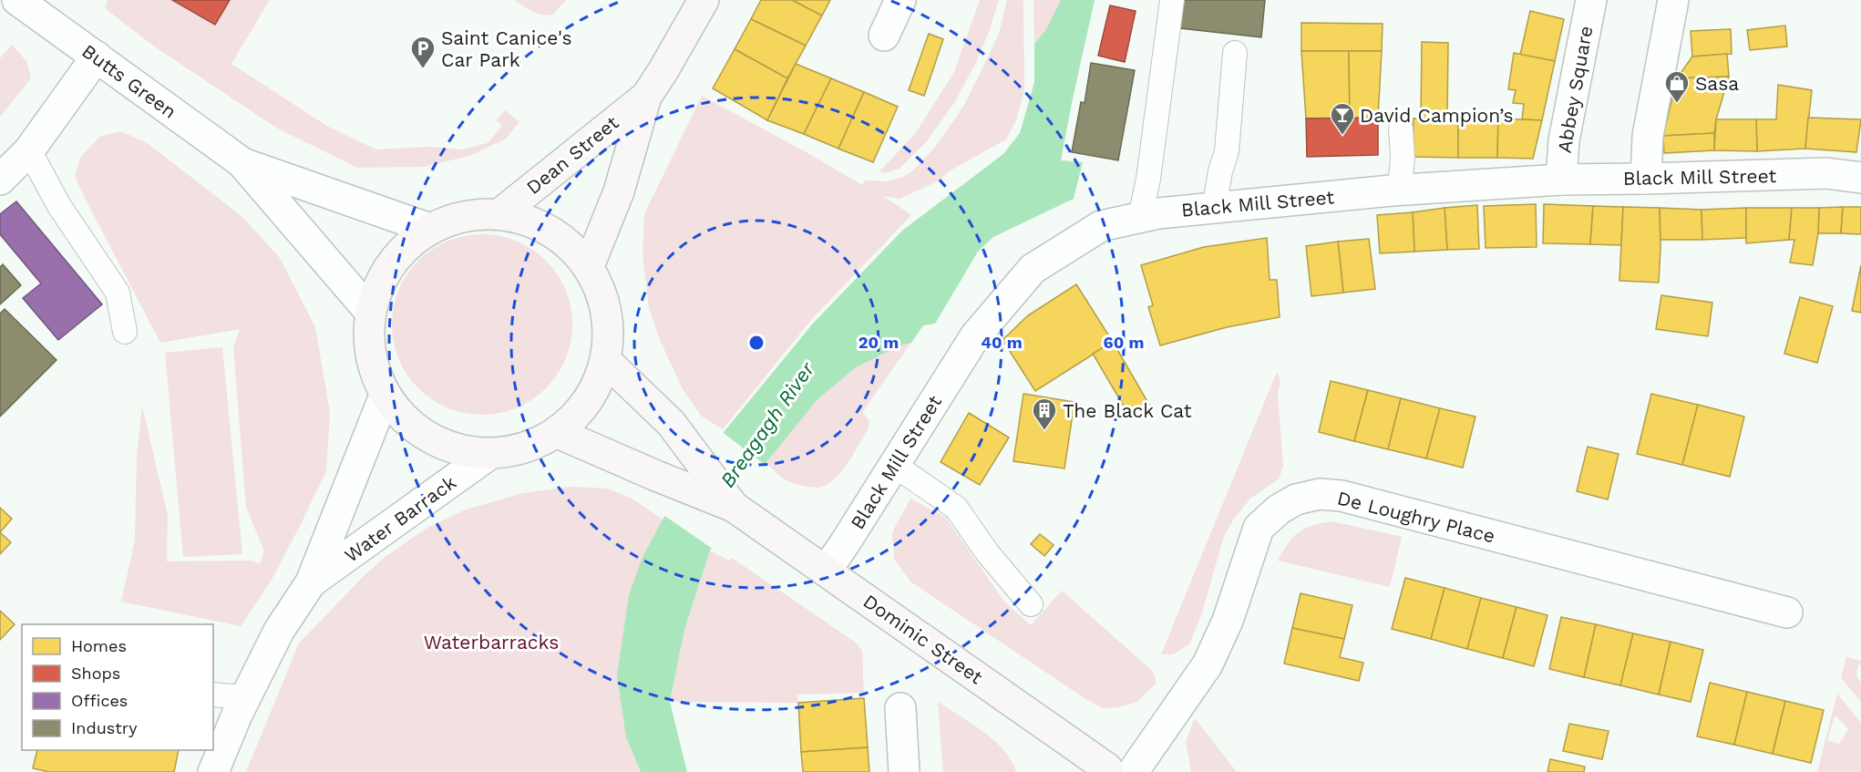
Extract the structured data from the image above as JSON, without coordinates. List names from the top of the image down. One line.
{"streets":{"main road":["Dean Street","Dominic Street"],"street":["Butts Green","Abbey Square","Black Mill Street","De Loughry Place","Water Barrack"]},"crossings":[["Abbey Square","Black Mill Street"],["Black Mill Street","Dominic Street"],["De Loughry Place","Dominic Street"]],"water":["Breagagh River"],"parks":["Waterbarracks"],"places":{"parking":["Saint Canice's Car Park"],"shop":["Sasa"],"bar":["David Campion’s"],"building":["The Black Cat"]},"legend":["Homes","Shops","Offices","Industry"],"rings":["20 m","40 m","60 m"]}
